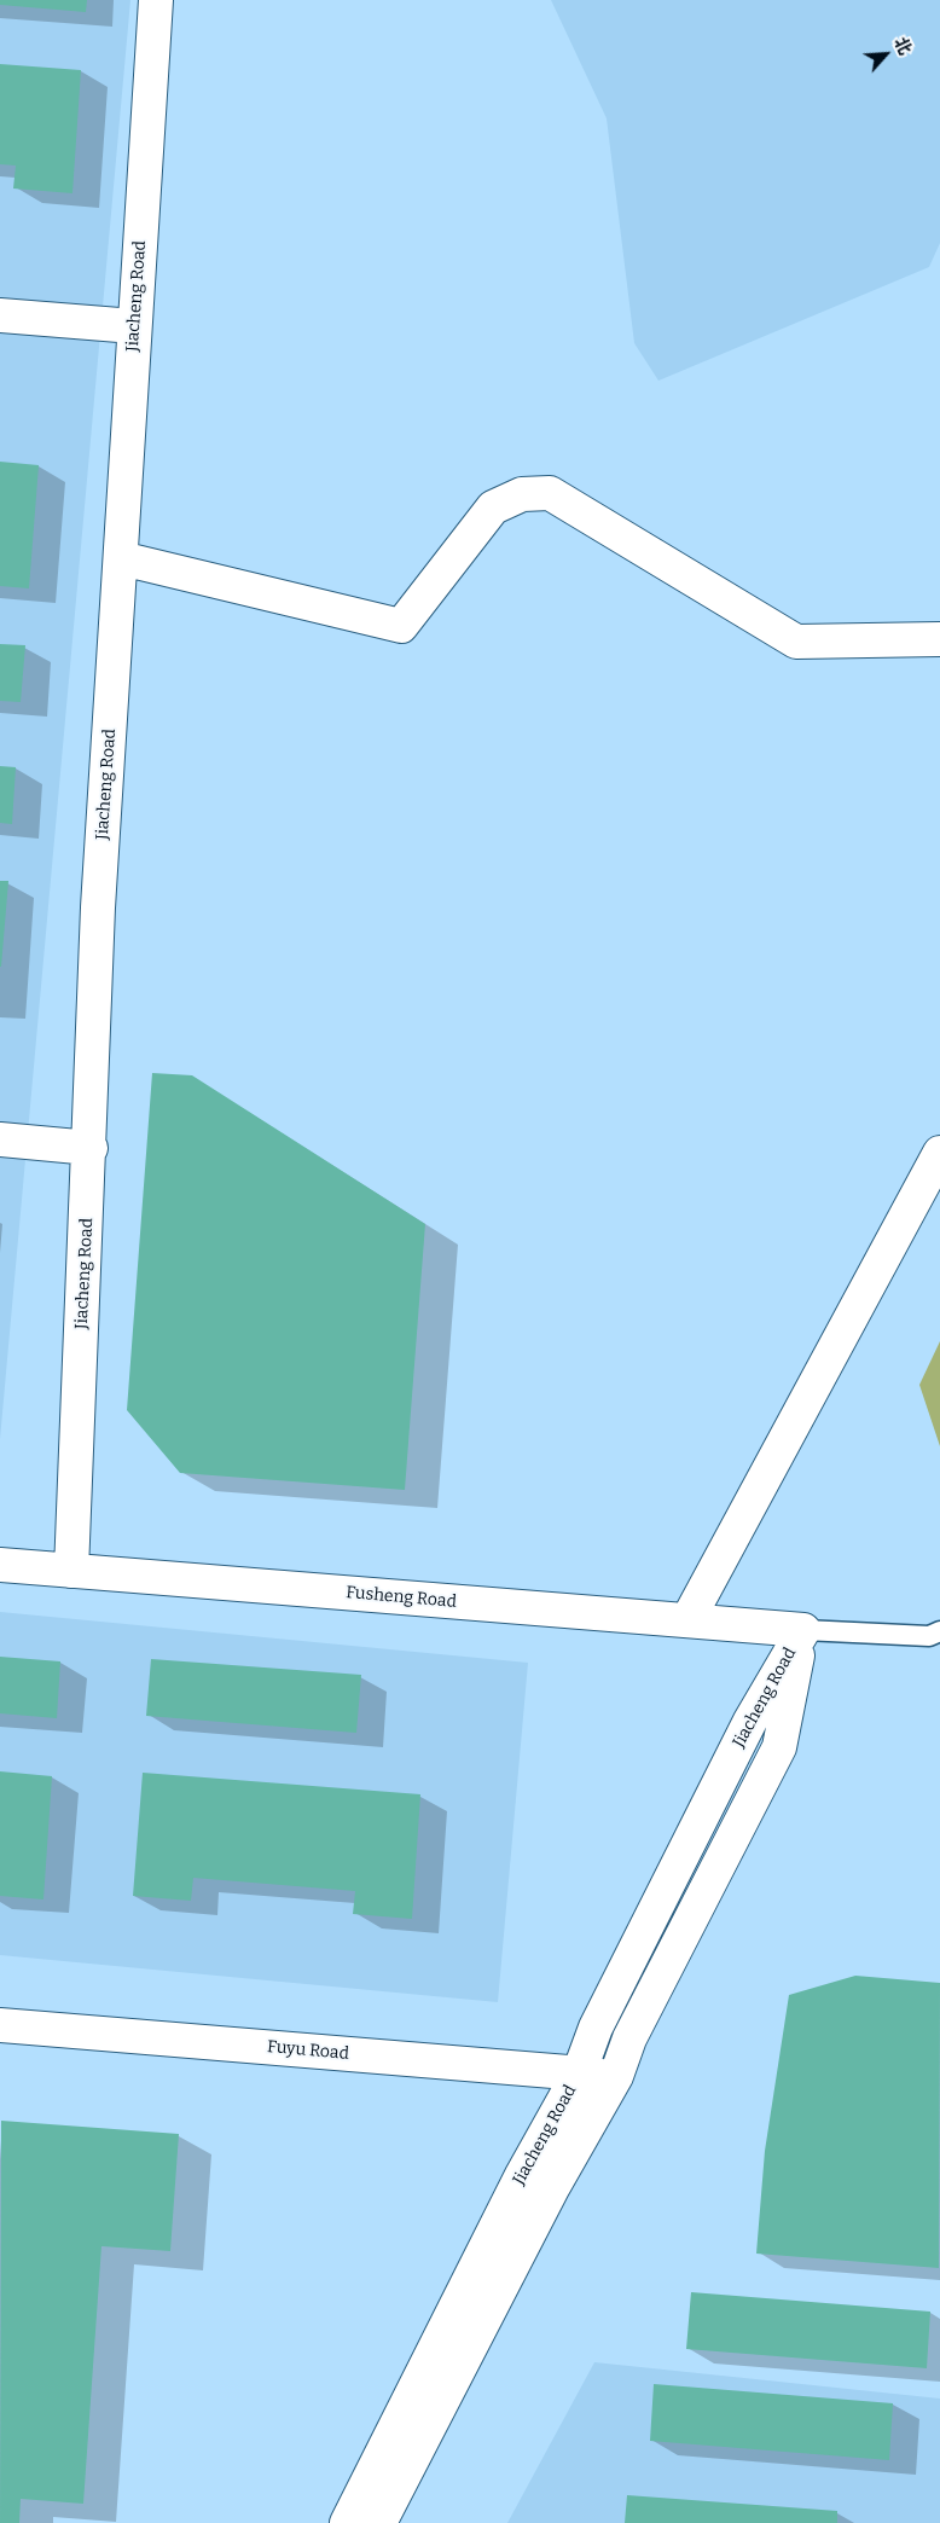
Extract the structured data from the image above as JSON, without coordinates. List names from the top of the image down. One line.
{"streets":{"street":["Jiacheng Road","Fusheng Road","Fuyu Road"]},"crossings":[["Jiacheng Road","Fusheng Road"],["Jiacheng Road","Fuyu Road"]],"north":"top right"}
